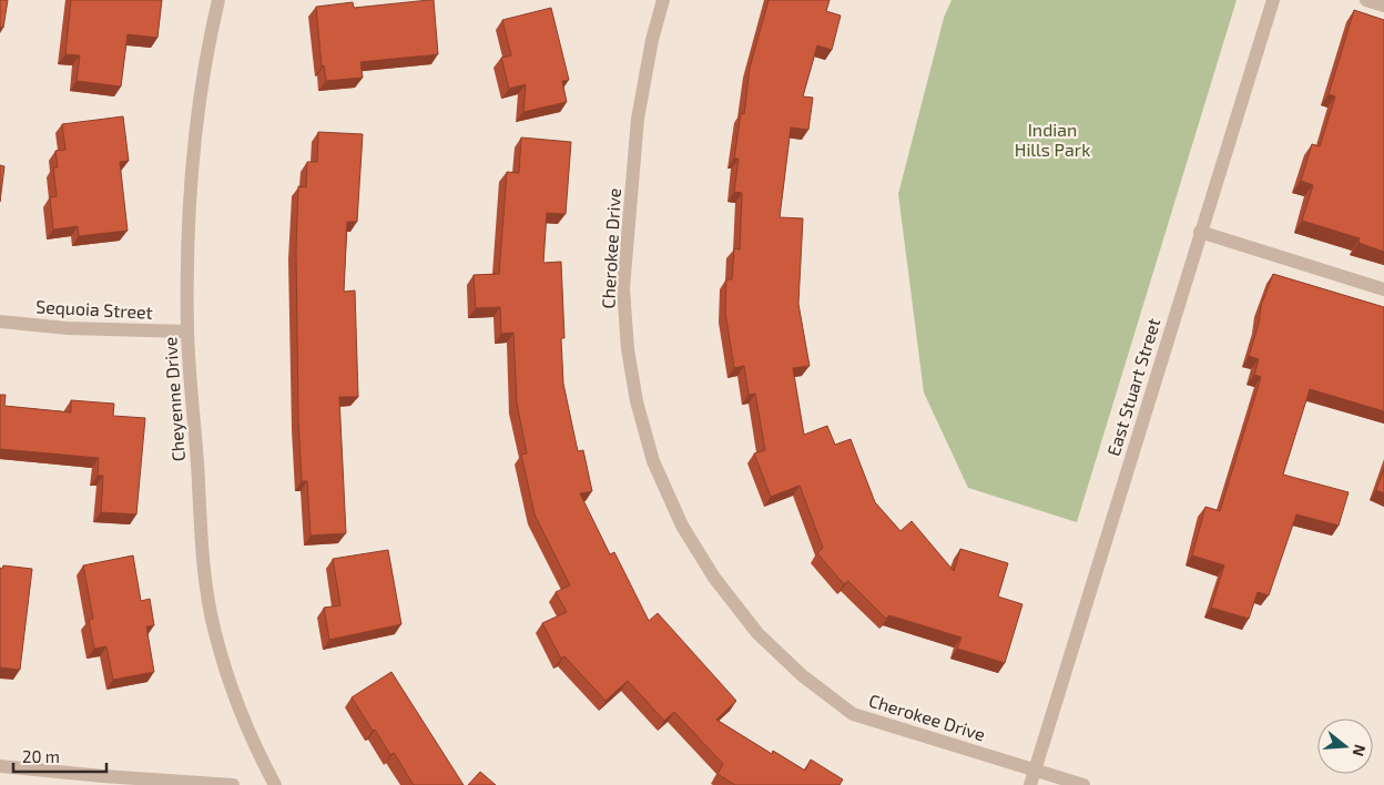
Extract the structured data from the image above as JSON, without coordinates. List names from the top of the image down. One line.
{"streets":{"street":["Cherokee Drive","Sequoia Street","East Stuart Street","Cheyenne Drive"]},"crossings":[["Cherokee Drive","East Stuart Street"],["Sequoia Street","Cheyenne Drive"]],"parks":["Indian Hills Park"],"scale_bar":"20 m","north":"right"}
